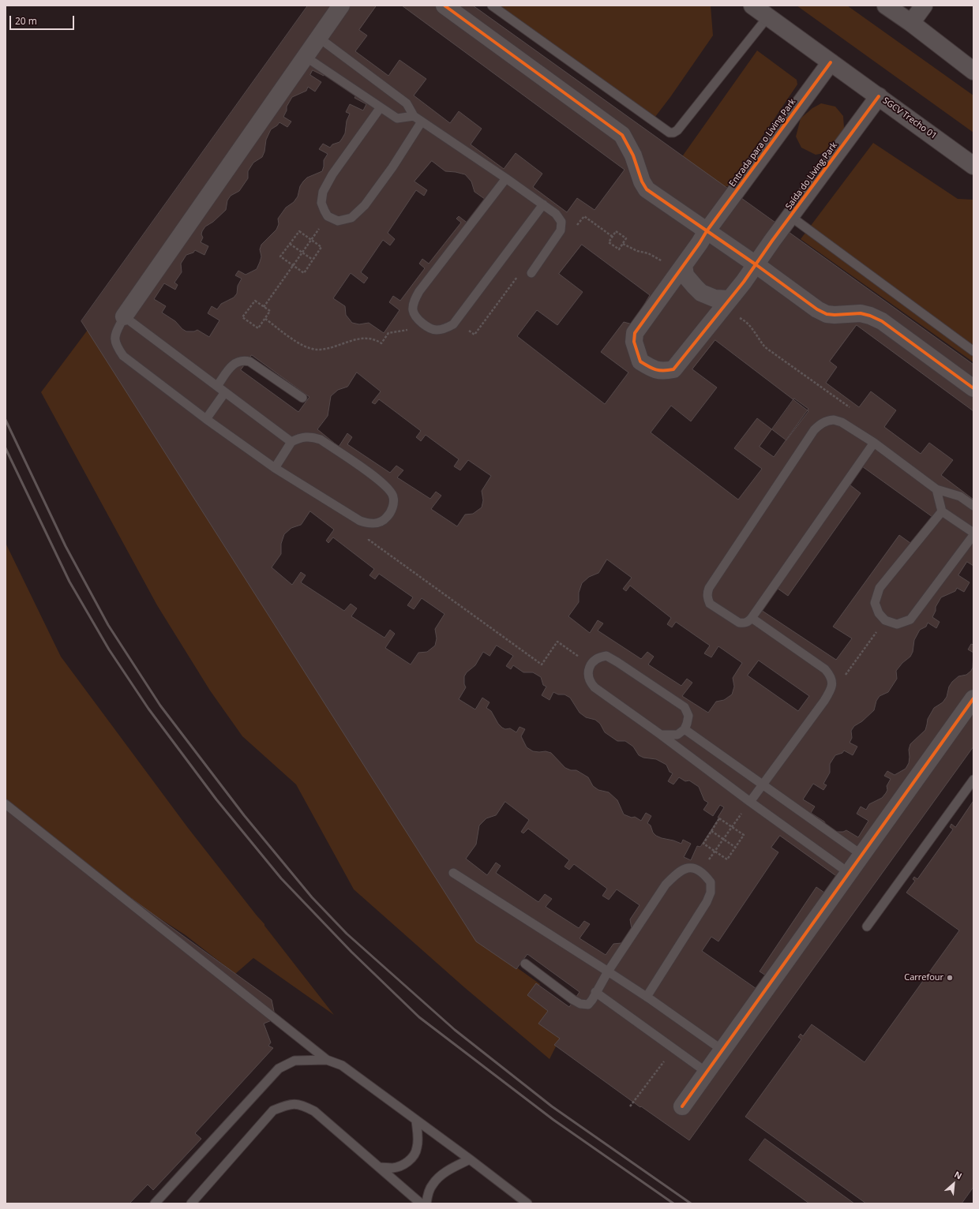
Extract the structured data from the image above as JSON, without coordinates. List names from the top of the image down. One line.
{"streets":{"street":["SGCV Trecho 01","Entrada para o Living Park","Saída do Living Park"]},"crossings":[["SGCV Trecho 01","Entrada para o Living Park"],["SGCV Trecho 01","Saída do Living Park"],["Entrada para o Living Park","Saída do Living Park"]],"places":["Carrefour"],"scale_bar":"20 m","north":"top right"}
